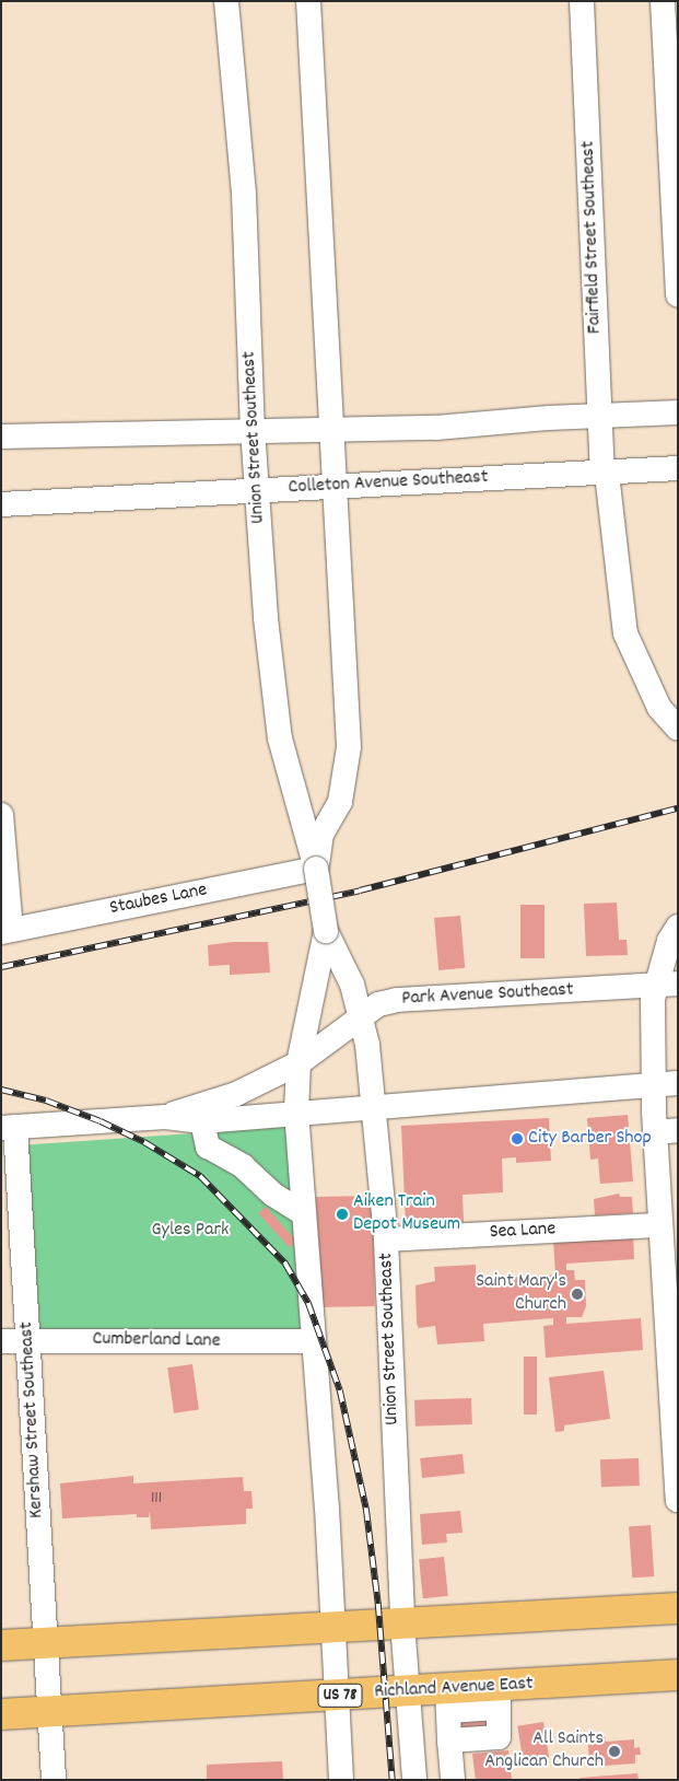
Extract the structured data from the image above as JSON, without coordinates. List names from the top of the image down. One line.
{"streets":{"main road":["Richland Avenue East","US 78"],"street":["Fairfield Street Southeast","Union Street Southeast","Colleton Avenue Southeast","Staubes Lane","Park Avenue Southeast","Sea Lane","Cumberland Lane","Kershaw Street Southeast"]},"crossings":[["Fairfield Street Southeast","Colleton Avenue Southeast"],["Union Street Southeast","Colleton Avenue Southeast"],["Union Street Southeast","Staubes Lane"],["Union Street Southeast","Park Avenue Southeast"],["Union Street Southeast","Sea Lane"],["Union Street Southeast","Cumberland Lane"],["Union Street Southeast","Richland Avenue East"],["Park Avenue Southeast","Kershaw Street Southeast"],["Cumberland Lane","Kershaw Street Southeast"],["Kershaw Street Southeast","Richland Avenue East"]],"parks":["Gyles Park"],"places":["City Barber Shop","Aiken Train Depot Museum","Saint Mary's Church","All Saints Anglican Church"],"house_numbers":["111"]}
